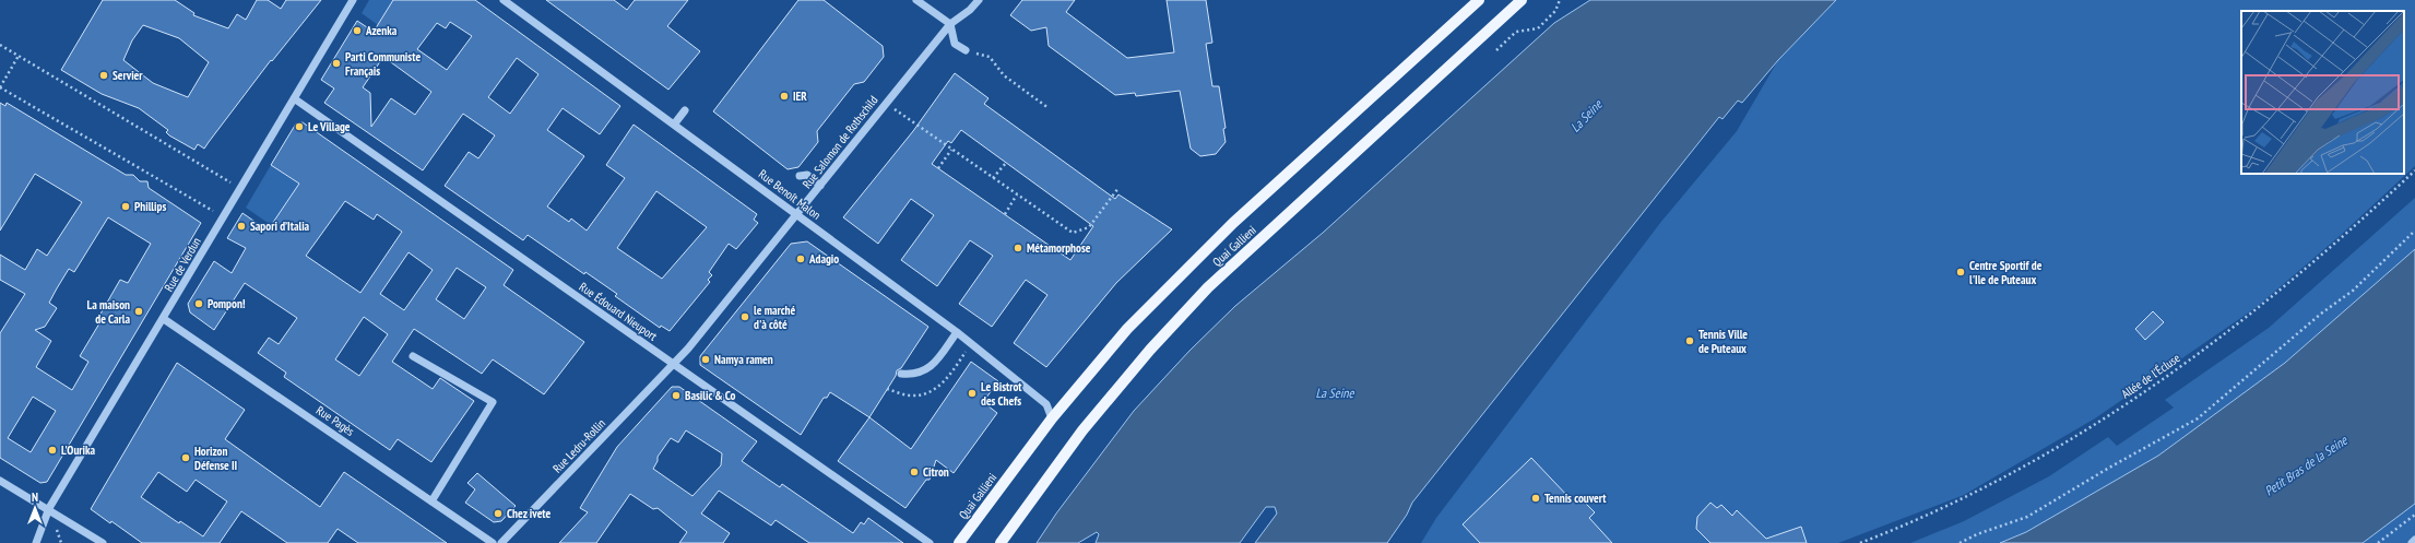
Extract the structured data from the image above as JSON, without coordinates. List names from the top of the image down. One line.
{"streets":{"main road":["Quai Gallieni"],"street":["Rue Salomon de Rothschild","Rue Benoît Malon","Rue de Verdun","Rue Édouard Nieuport","Rue Pagès","Rue Ledru-Rollin"],"path":["Allée de l'Écluse"]},"crossings":[["Rue Salomon de Rothschild","Rue Benoît Malon"],["Rue Salomon de Rothschild","Rue Édouard Nieuport"],["Rue Salomon de Rothschild","Rue Ledru-Rollin"],["Rue Benoît Malon","Quai Gallieni"],["Rue de Verdun","Rue Édouard Nieuport"],["Rue de Verdun","Rue Pagès"],["Rue Édouard Nieuport","Rue Ledru-Rollin"]],"water":["La Seine","Petit Bras de la Seine"],"places":["Azenka","Parti Communiste Français","Servier","IER","Le Village","Phillips","Sapori d’Italia","Métamorphose","Adagio","Centre Sportif de l'Ile de Puteaux","Pompon!","La maison de Carla","le marché d'à côté","Tennis Ville de Puteaux","Namya ramen","Le Bistrot des Chefs","Basilic & Co","L'Ourika","Horizon Défense II","Citron","Tennis couvert","Chez ivete"],"north":"top"}
